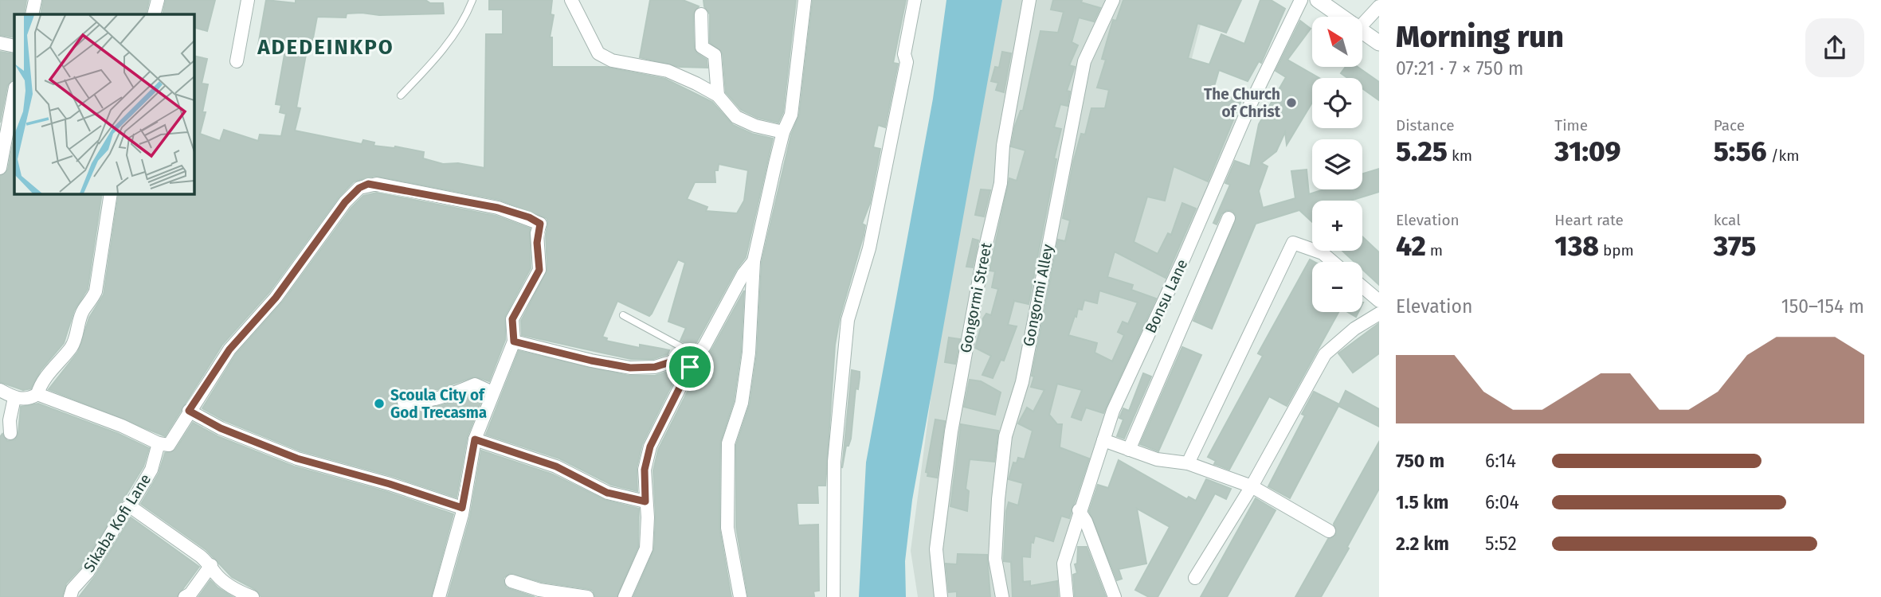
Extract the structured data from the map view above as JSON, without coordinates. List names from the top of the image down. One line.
{"streets":{"street":["Gongormi Alley","Bonsu Lane","Gongormi Street","Sikaba Kofi Lane"]},"districts":["ADEDEINKPO"],"places":["The Church of Christ","Scoula City of God Trecasma"],"north":"top left","page":{"heading":["Morning run","07:21 · 7 × 750 m"],"map_buttons":["+","−"],"stats":[["Distance","5.25 km"],["Time","31:09"],["Pace","5:56 /km"],["Elevation","42 m"],["Heart rate","138 bpm"],["kcal","375"]],"chart":["Elevation","150–154 m"],"list":[{"name":"750 m","note":"6:14"},{"name":"1.5 km","note":"6:04"},{"name":"2.2 km","note":"5:52"}]}}
